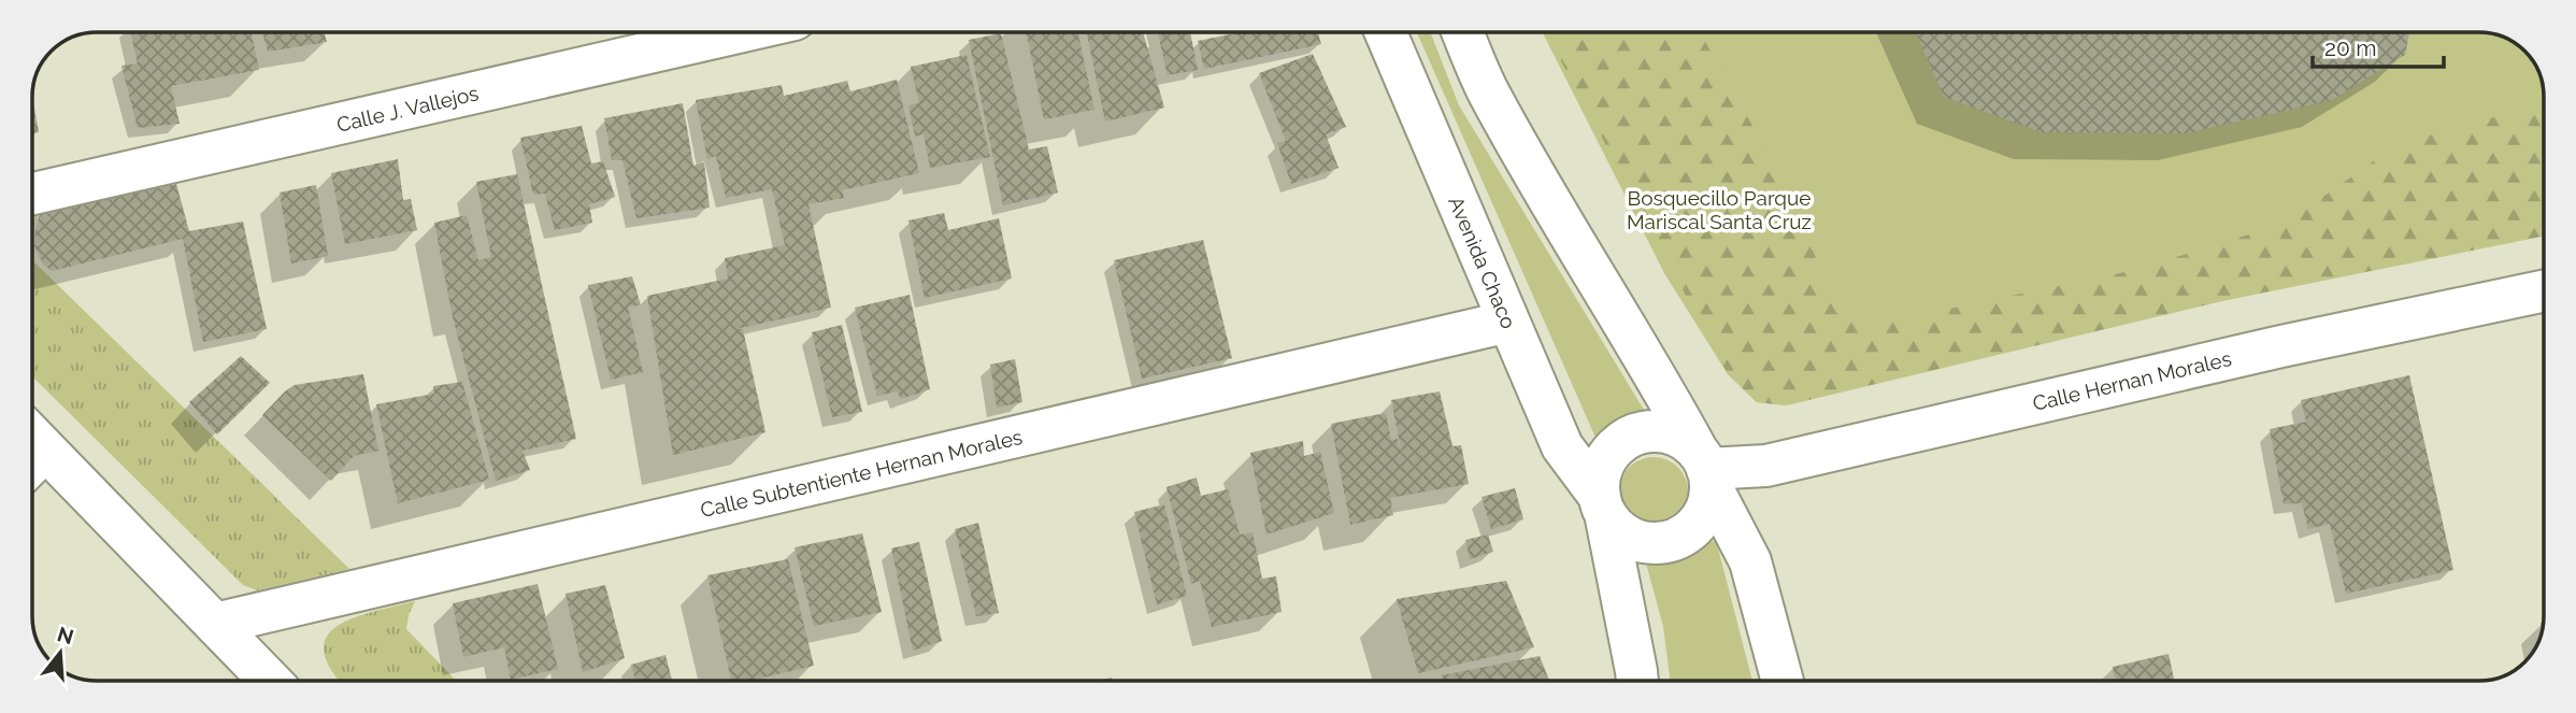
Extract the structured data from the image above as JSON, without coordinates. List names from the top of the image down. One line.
{"streets":{"street":["Calle J. Vallejos","Avenida Chaco","Calle Hernan Morales","Calle Subtentiente Hernan Morales"]},"crossings":[["Avenida Chaco","Calle Hernan Morales"],["Avenida Chaco","Calle Subtentiente Hernan Morales"]],"parks":["Bosquecillo Parque Mariscal Santa Cruz"],"scale_bar":"20 m","north":"top"}
